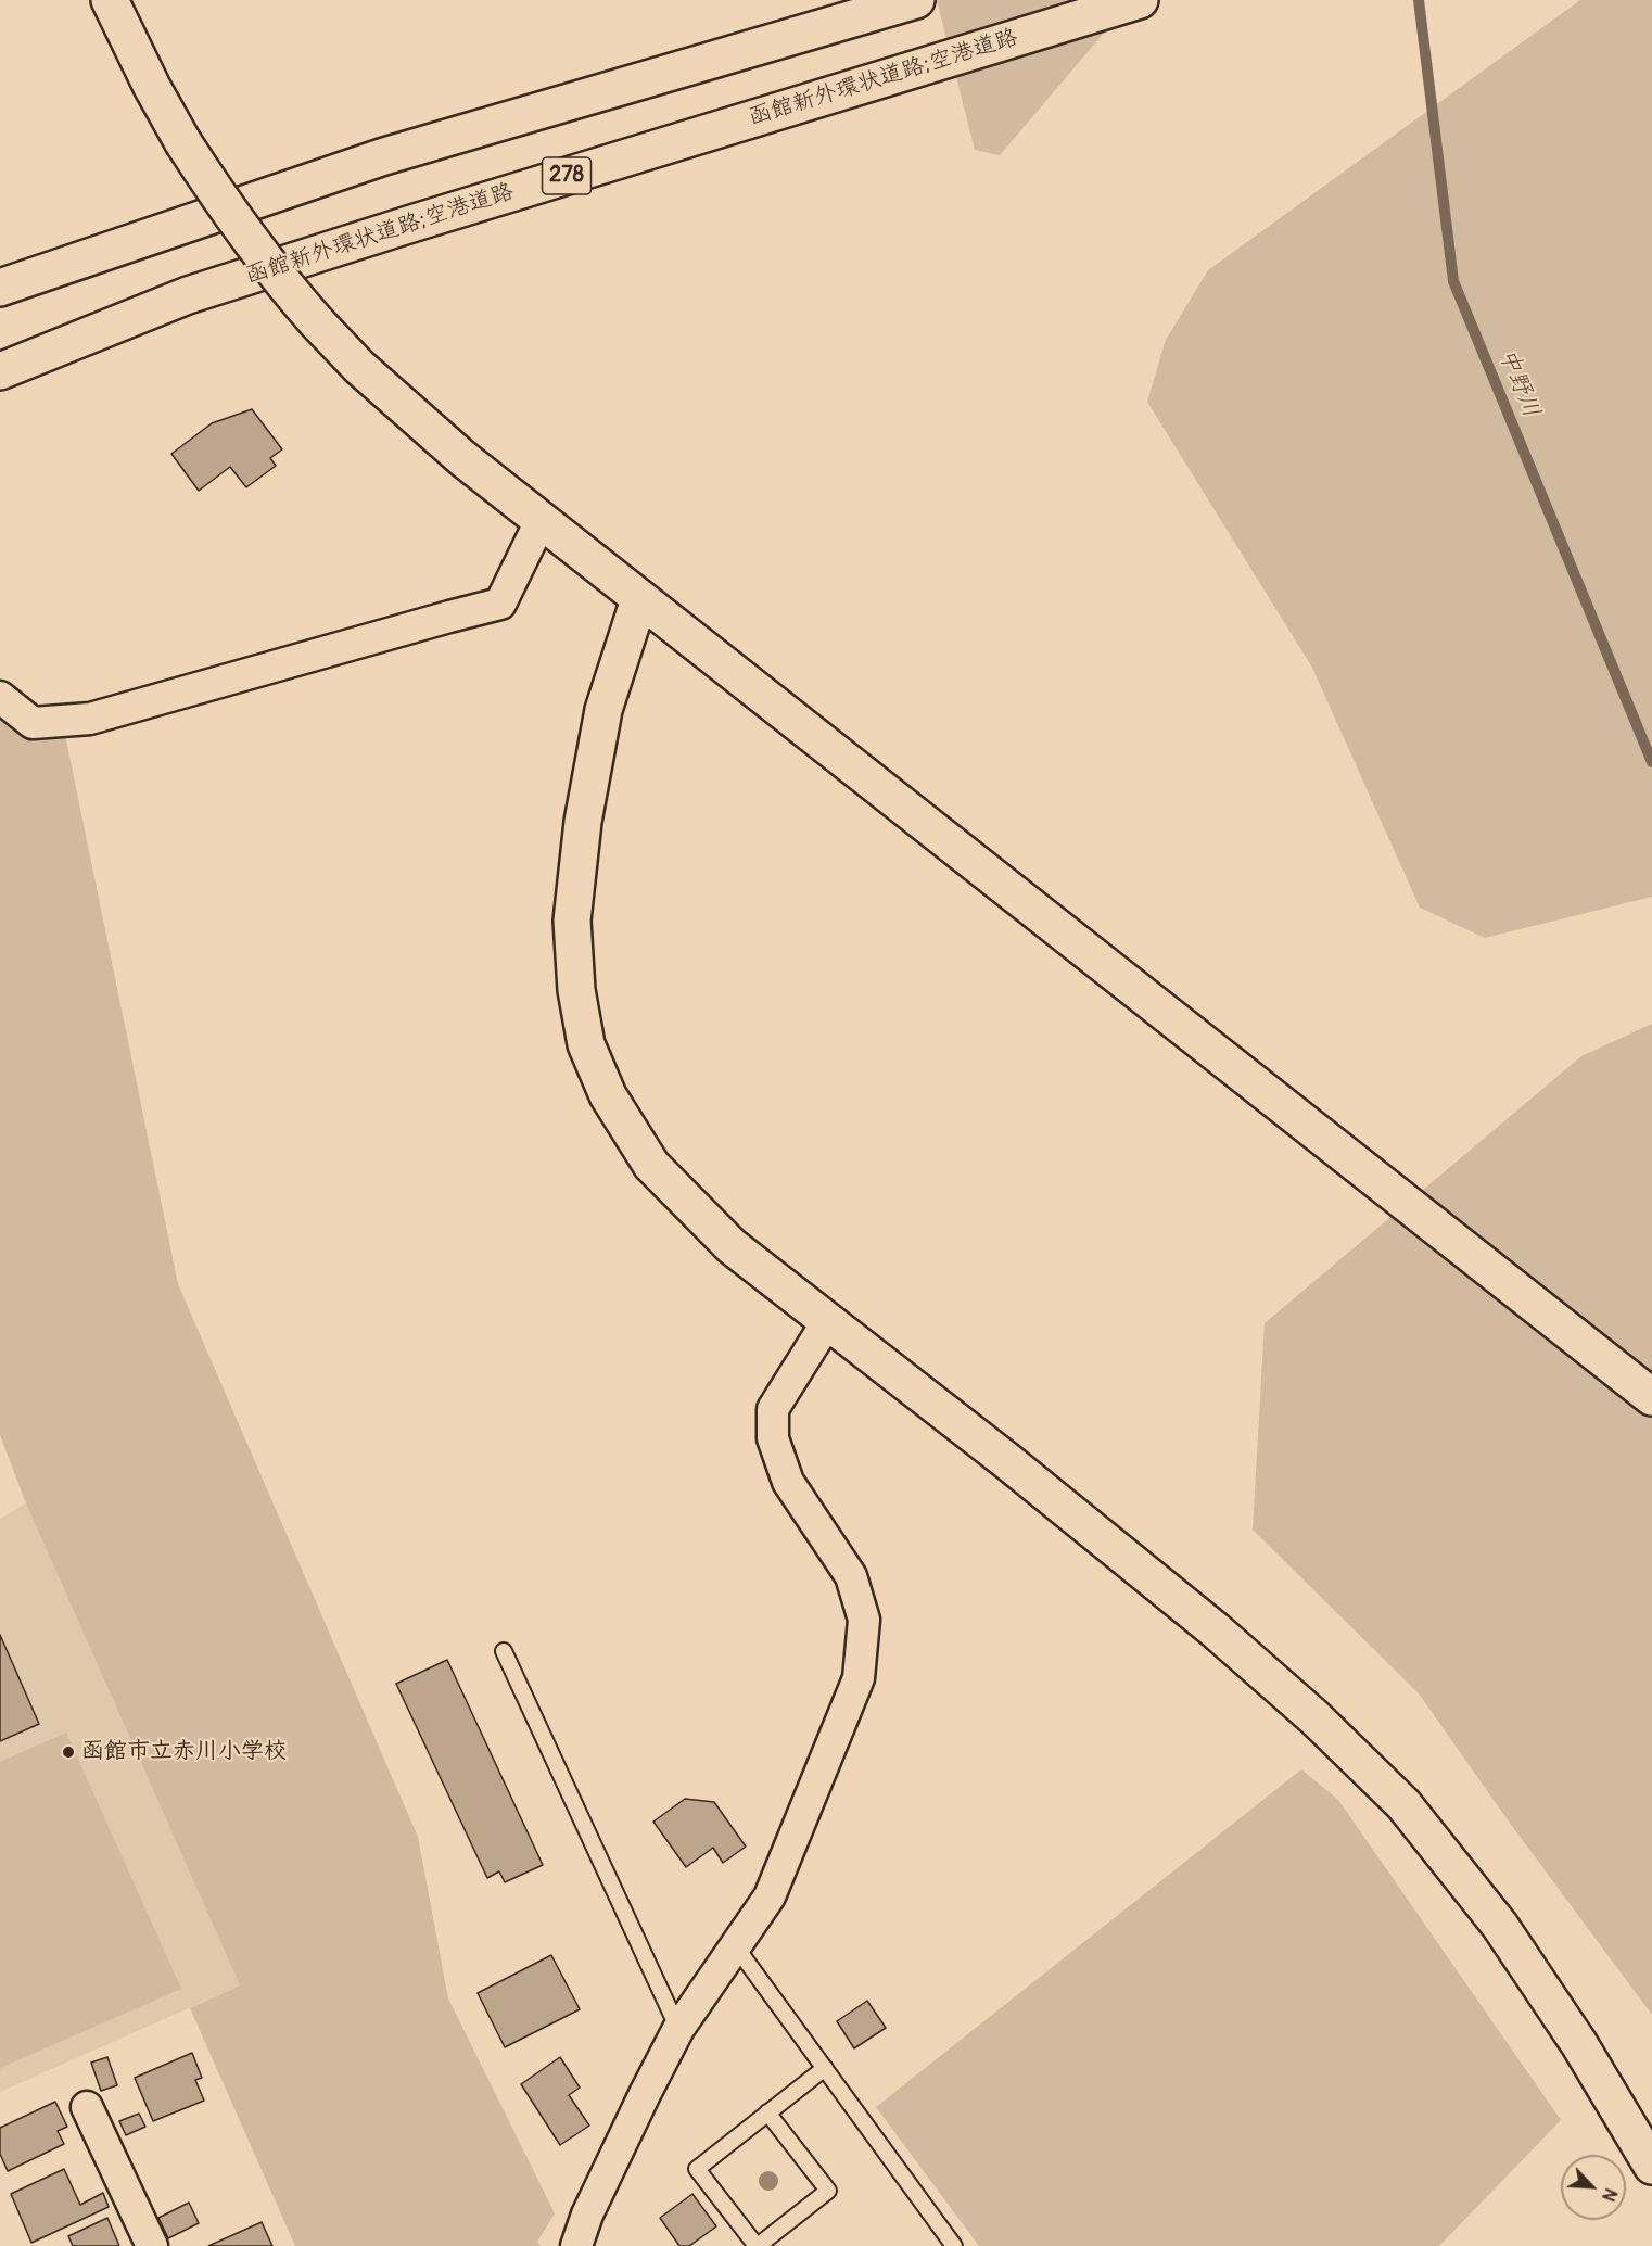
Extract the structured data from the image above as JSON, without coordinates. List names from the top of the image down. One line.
{"streets":{"main road":["函館新外環状道路;空港道路","278"]},"water":["中野川"],"places":["函館市立赤川小学校"],"north":"bottom right"}
